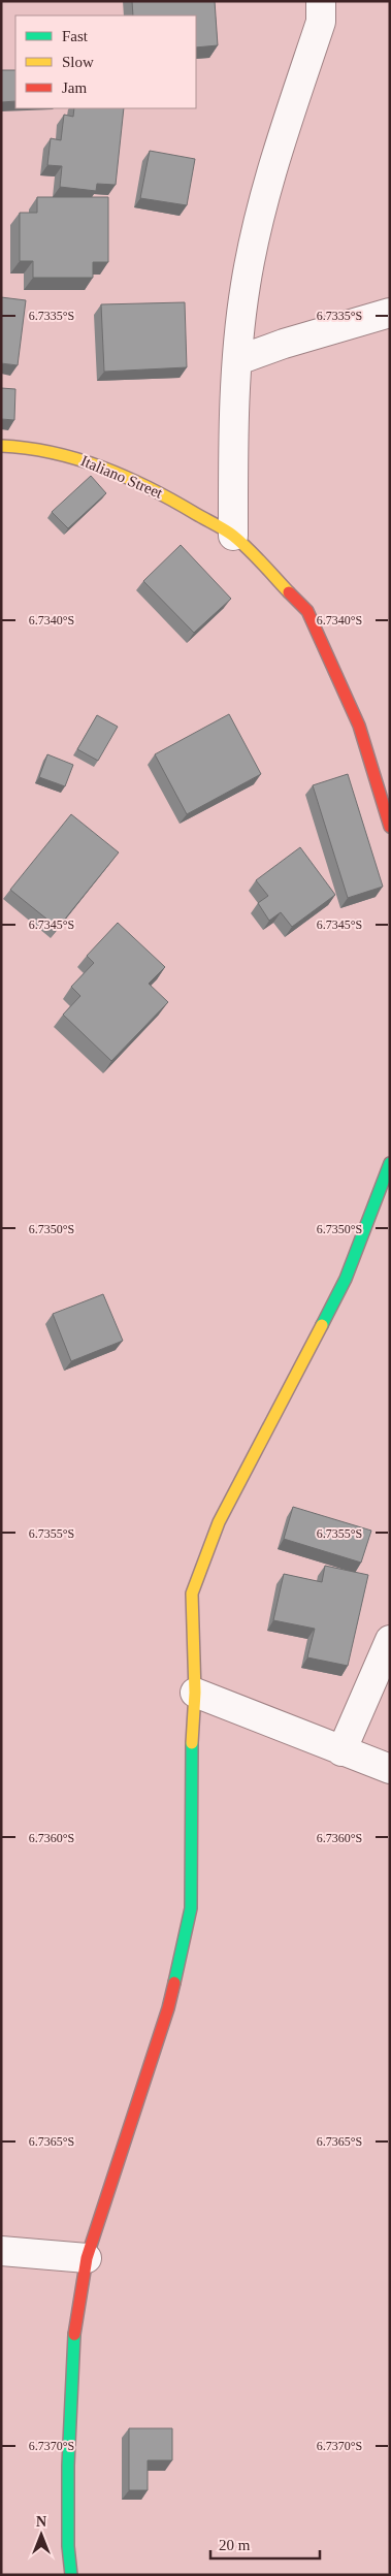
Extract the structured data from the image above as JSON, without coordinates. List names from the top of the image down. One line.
{"streets":{"street":["Italiano Street"]},"legend":["Fast","Slow","Jam"],"scale_bar":"20 m","north":"top","coordinates":["6.7335°S","6.7340°S","6.7345°S","6.7350°S","6.7355°S","6.7360°S","6.7365°S","6.7370°S"]}
